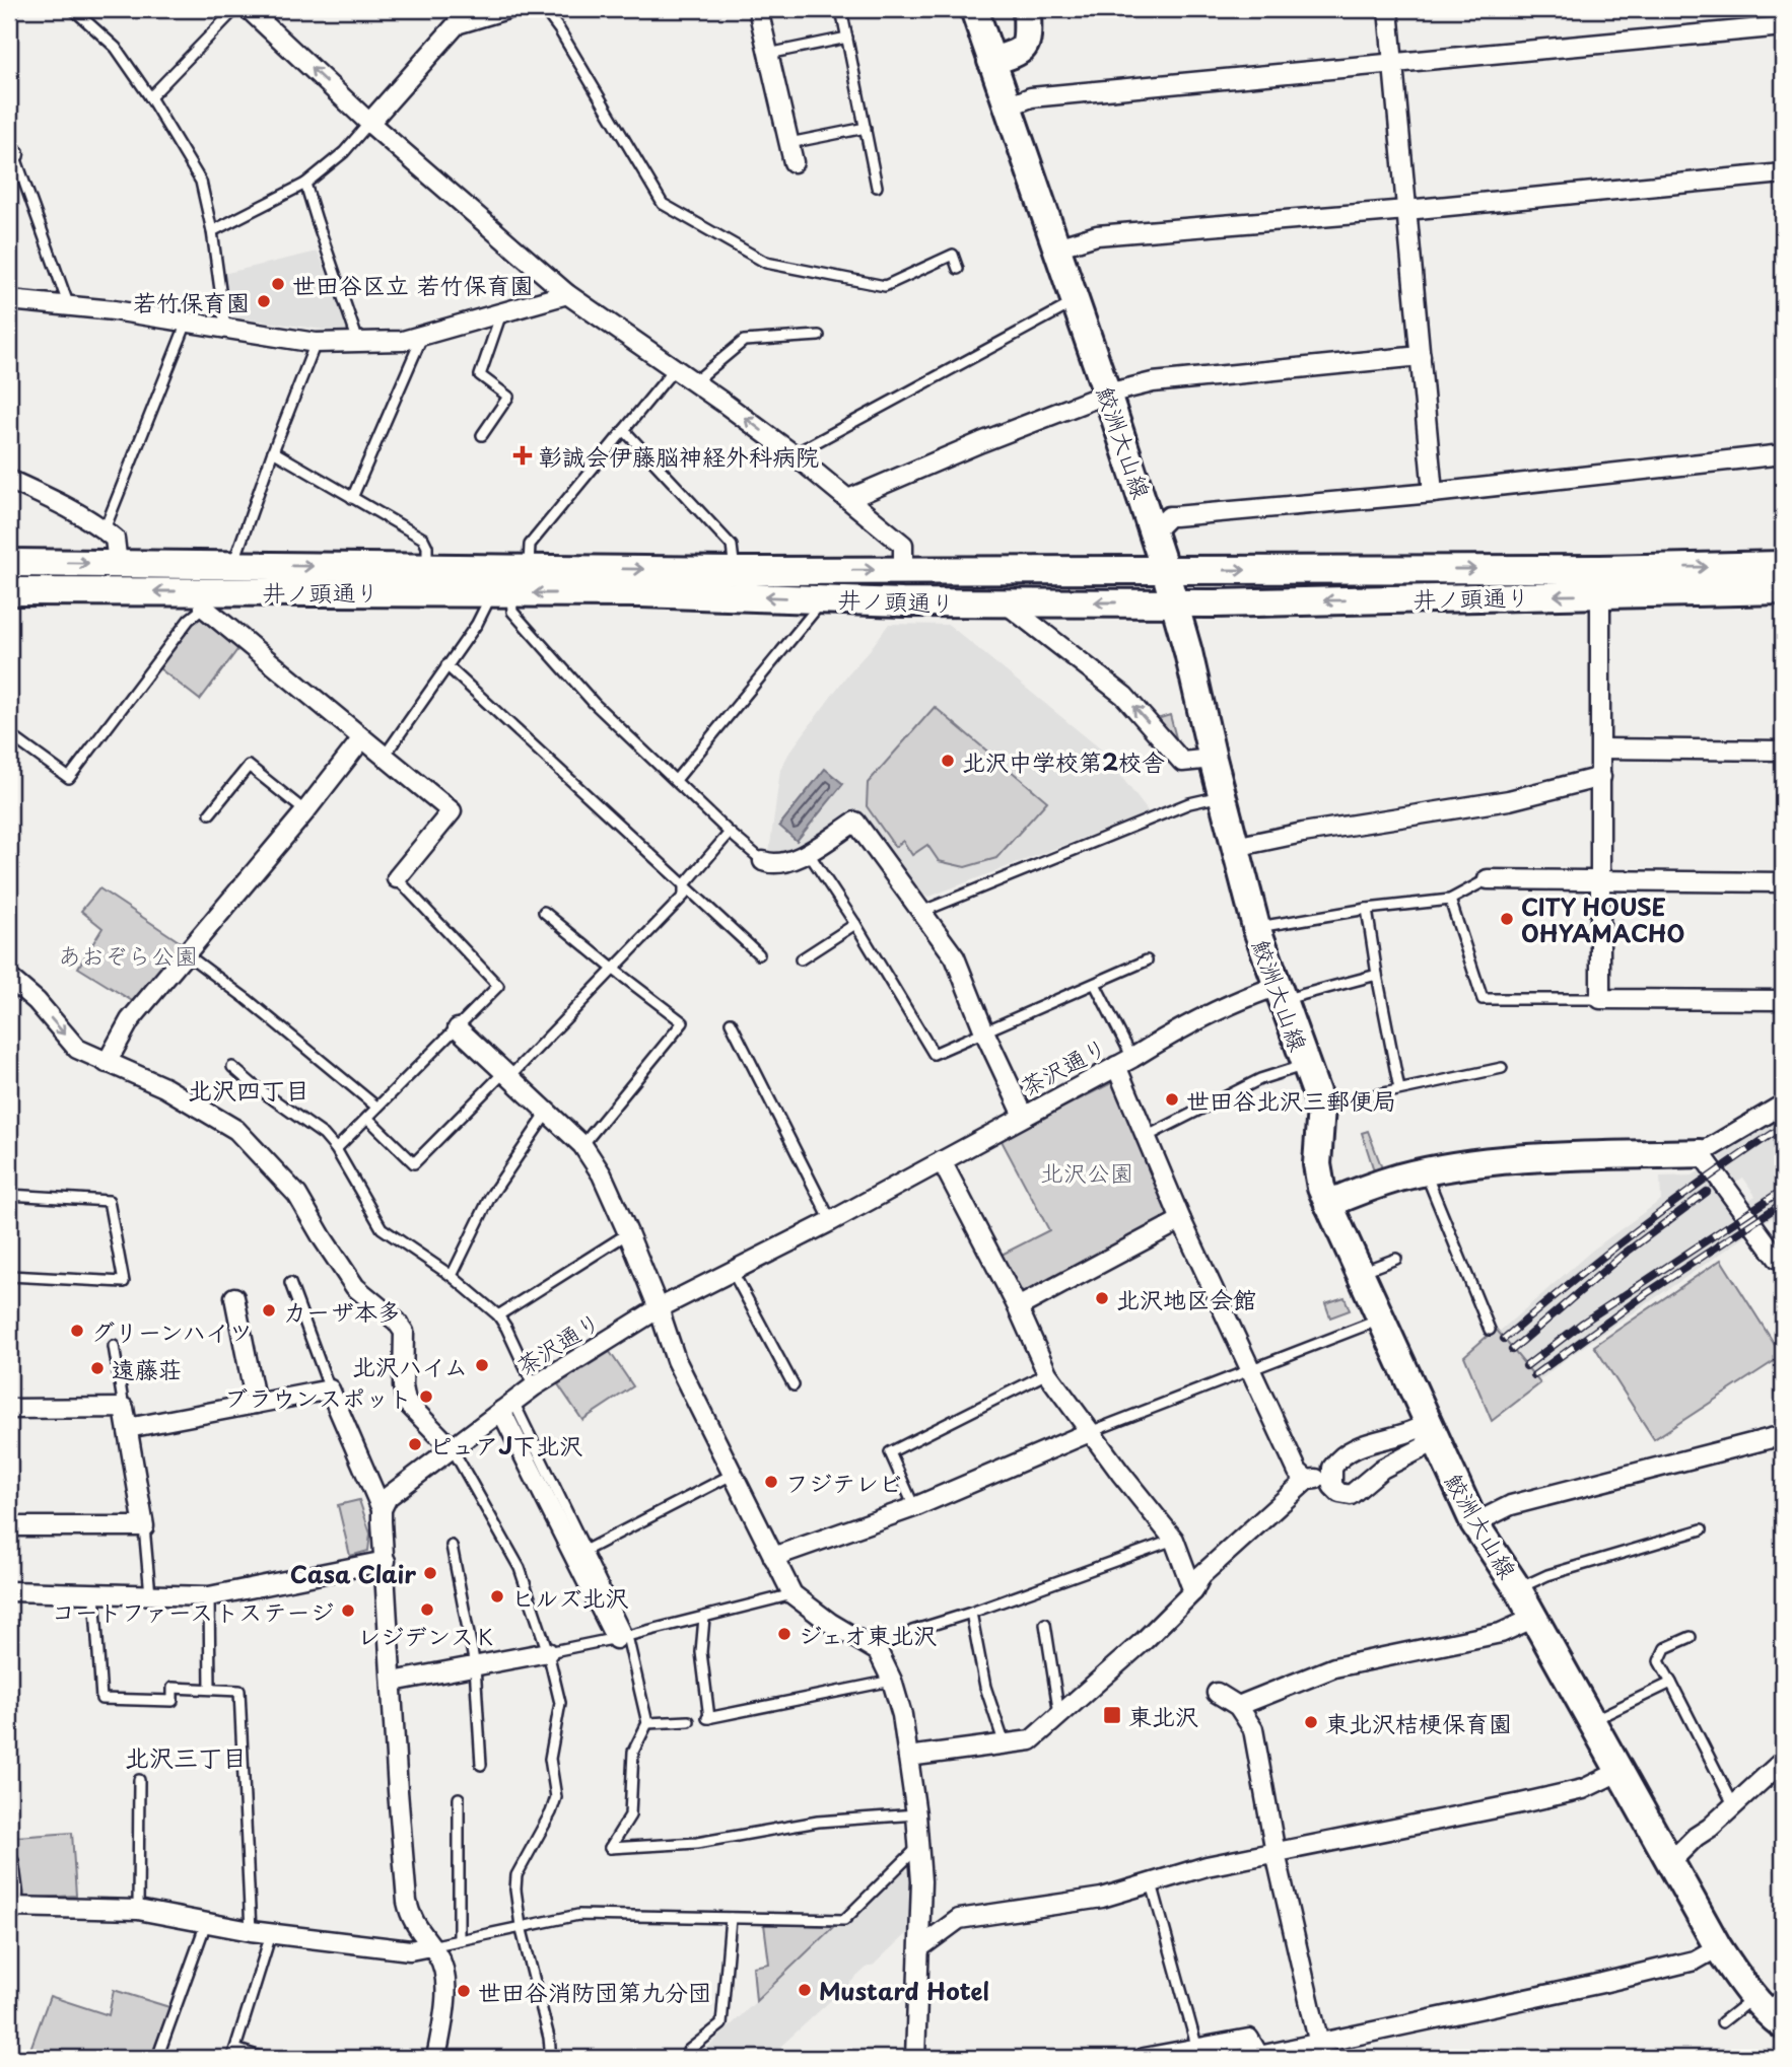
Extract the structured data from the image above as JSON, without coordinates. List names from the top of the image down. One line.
{"streets":{"main road":["鮫洲大山線","井ノ頭通り"],"street":["茶沢通り"]},"crossings":[["鮫洲大山線","井ノ頭通り"],["鮫洲大山線","茶沢通り"]],"districts":["北沢四丁目","北沢三丁目"],"parks":["あおぞら公園","北沢公園"],"places":{"other":["世田谷区立 若竹保育園","若竹保育園","北沢中学校第2校舎","CITY HOUSE OHYAMACHO","世田谷北沢三郵便局","北沢地区会館","カーザ本多","グリーンハイツ","北沢ハイム","遠藤荘","ブラウンスポット","ピュアJ下北沢","フジテレビ","Casa Clair","ヒルズ北沢","レジデンスＫ","コートファーストステージ","ジェオ東北沢","東北沢桔梗保育園","Mustard Hotel","世田谷消防団第九分団"],"health":["彰誠会伊藤脳神経外科病院"],"transit":["東北沢"]}}
